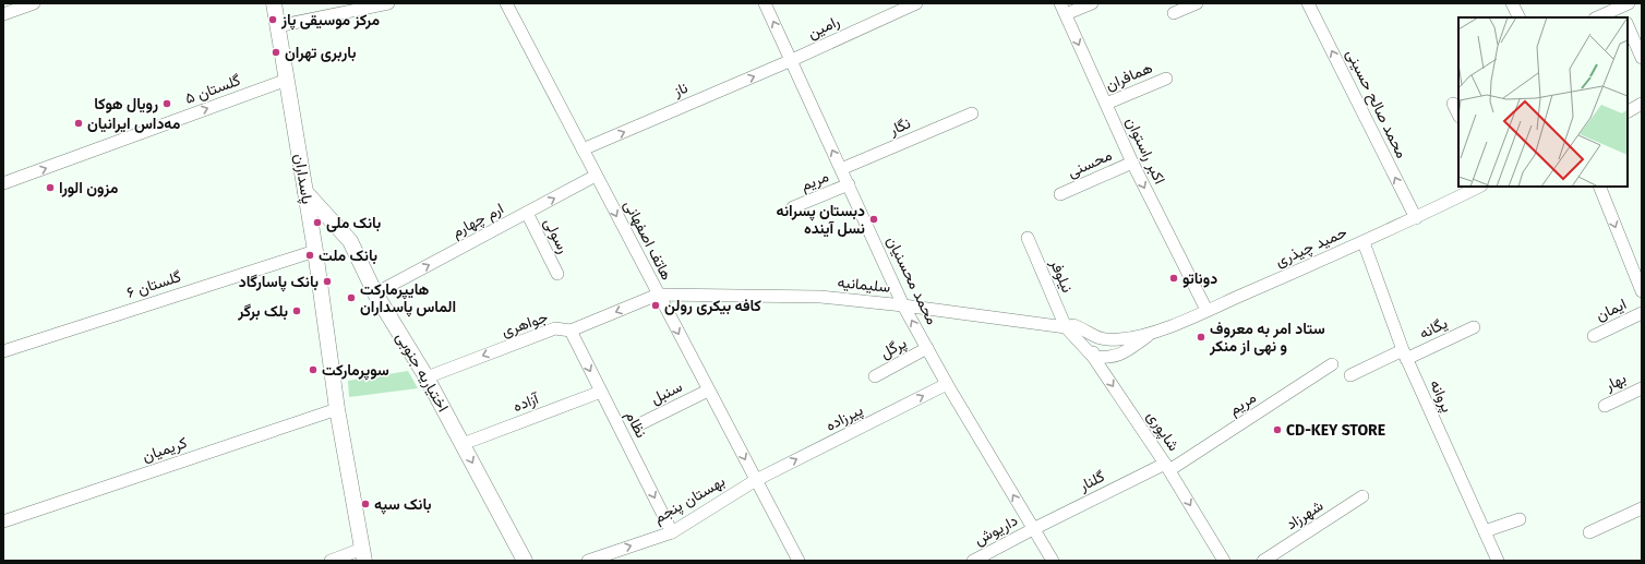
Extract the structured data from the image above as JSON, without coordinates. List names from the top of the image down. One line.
{"streets":{"main road":["پاسداران","اختیاریه جنوبی"],"street":["رامین","همافران","گلستان ۵","ناز","محمد صالح حسینی","نگار","اکبر راستوان","محسنی","مریم","ارم چهارم","رسولی","هاتف اصفهانی","حمید چیذری","نیلوفر","محمد محسنیان","گلستان ۶","سلیمانیه","ایمان","جواهری","یگانه","پرگل","بهار","سنبل","پروانه","آزاده","پیرزاده","نظام","شاپوری","کریمیان","گلنار","بهستان پنجم","شهرزاد","داریوش"]},"crossings":[["رامین","ناز"],["رامین","محمد محسنیان"],["همافران","اکبر راستوان"],["گلستان ۵","پاسداران"],["ناز","هاتف اصفهانی"],["ناز","محمد محسنیان"],["محمد صالح حسینی","حمید چیذری"],["نگار","محمد محسنیان"],["اکبر راستوان","محسنی"],["اکبر راستوان","حمید چیذری"],["پاسداران","گلستان ۶"],["پاسداران","اختیاریه جنوبی"],["پاسداران","کریمیان"],["مریم","محمد محسنیان"],["مریم","شاپوری"],["مریم","گلنار"],["ارم چهارم","رسولی"],["ارم چهارم","هاتف اصفهانی"],["ارم چهارم","اختیاریه جنوبی"],["هاتف اصفهانی","سلیمانیه"],["هاتف اصفهانی","جواهری"],["هاتف اصفهانی","سنبل"],["هاتف اصفهانی","پیرزاده"],["هاتف اصفهانی","بهستان پنجم"],["حمید چیذری","نیلوفر"],["حمید چیذری","سلیمانیه"],["حمید چیذری","پروانه"],["حمید چیذری","شاپوری"],["نیلوفر","سلیمانیه"],["نیلوفر","شاپوری"],["محمد محسنیان","سلیمانیه"],["محمد محسنیان","پرگل"],["محمد محسنیان","پیرزاده"],["محمد محسنیان","گلنار"],["محمد محسنیان","داریوش"],["سلیمانیه","جواهری"],["سلیمانیه","شاپوری"],["جواهری","اختیاریه جنوبی"],["جواهری","نظام"],["یگانه","پروانه"],["اختیاریه جنوبی","آزاده"],["آزاده","نظام"],["پیرزاده","بهستان پنجم"],["نظام","بهستان پنجم"],["شاپوری","گلنار"],["گلنار","داریوش"]],"one_way":["گلستان ۵","ناز","محمد صالح حسینی","اکبر راستوان","ارم چهارم","هاتف اصفهانی","محمد محسنیان","جواهری","پیرزاده","نظام","شاپوری","بهستان پنجم"],"places":["مرکز موسیقی پاز","باربری تهران","رویال هوکا","مه‌داس ایرانیان","مزون الورا","دبستان پسرانه نسل آینده","بانک ملی","بانک ملت","دوناتو","بانک پاسارگاد","هایپرمارکت الماس پاسداران","کافه بیکری رولن","بلک برگر","ستاد امر به معروف و نهی از منکر","سوپرمارکت","CD-KEY STORE","بانک سپه"]}
